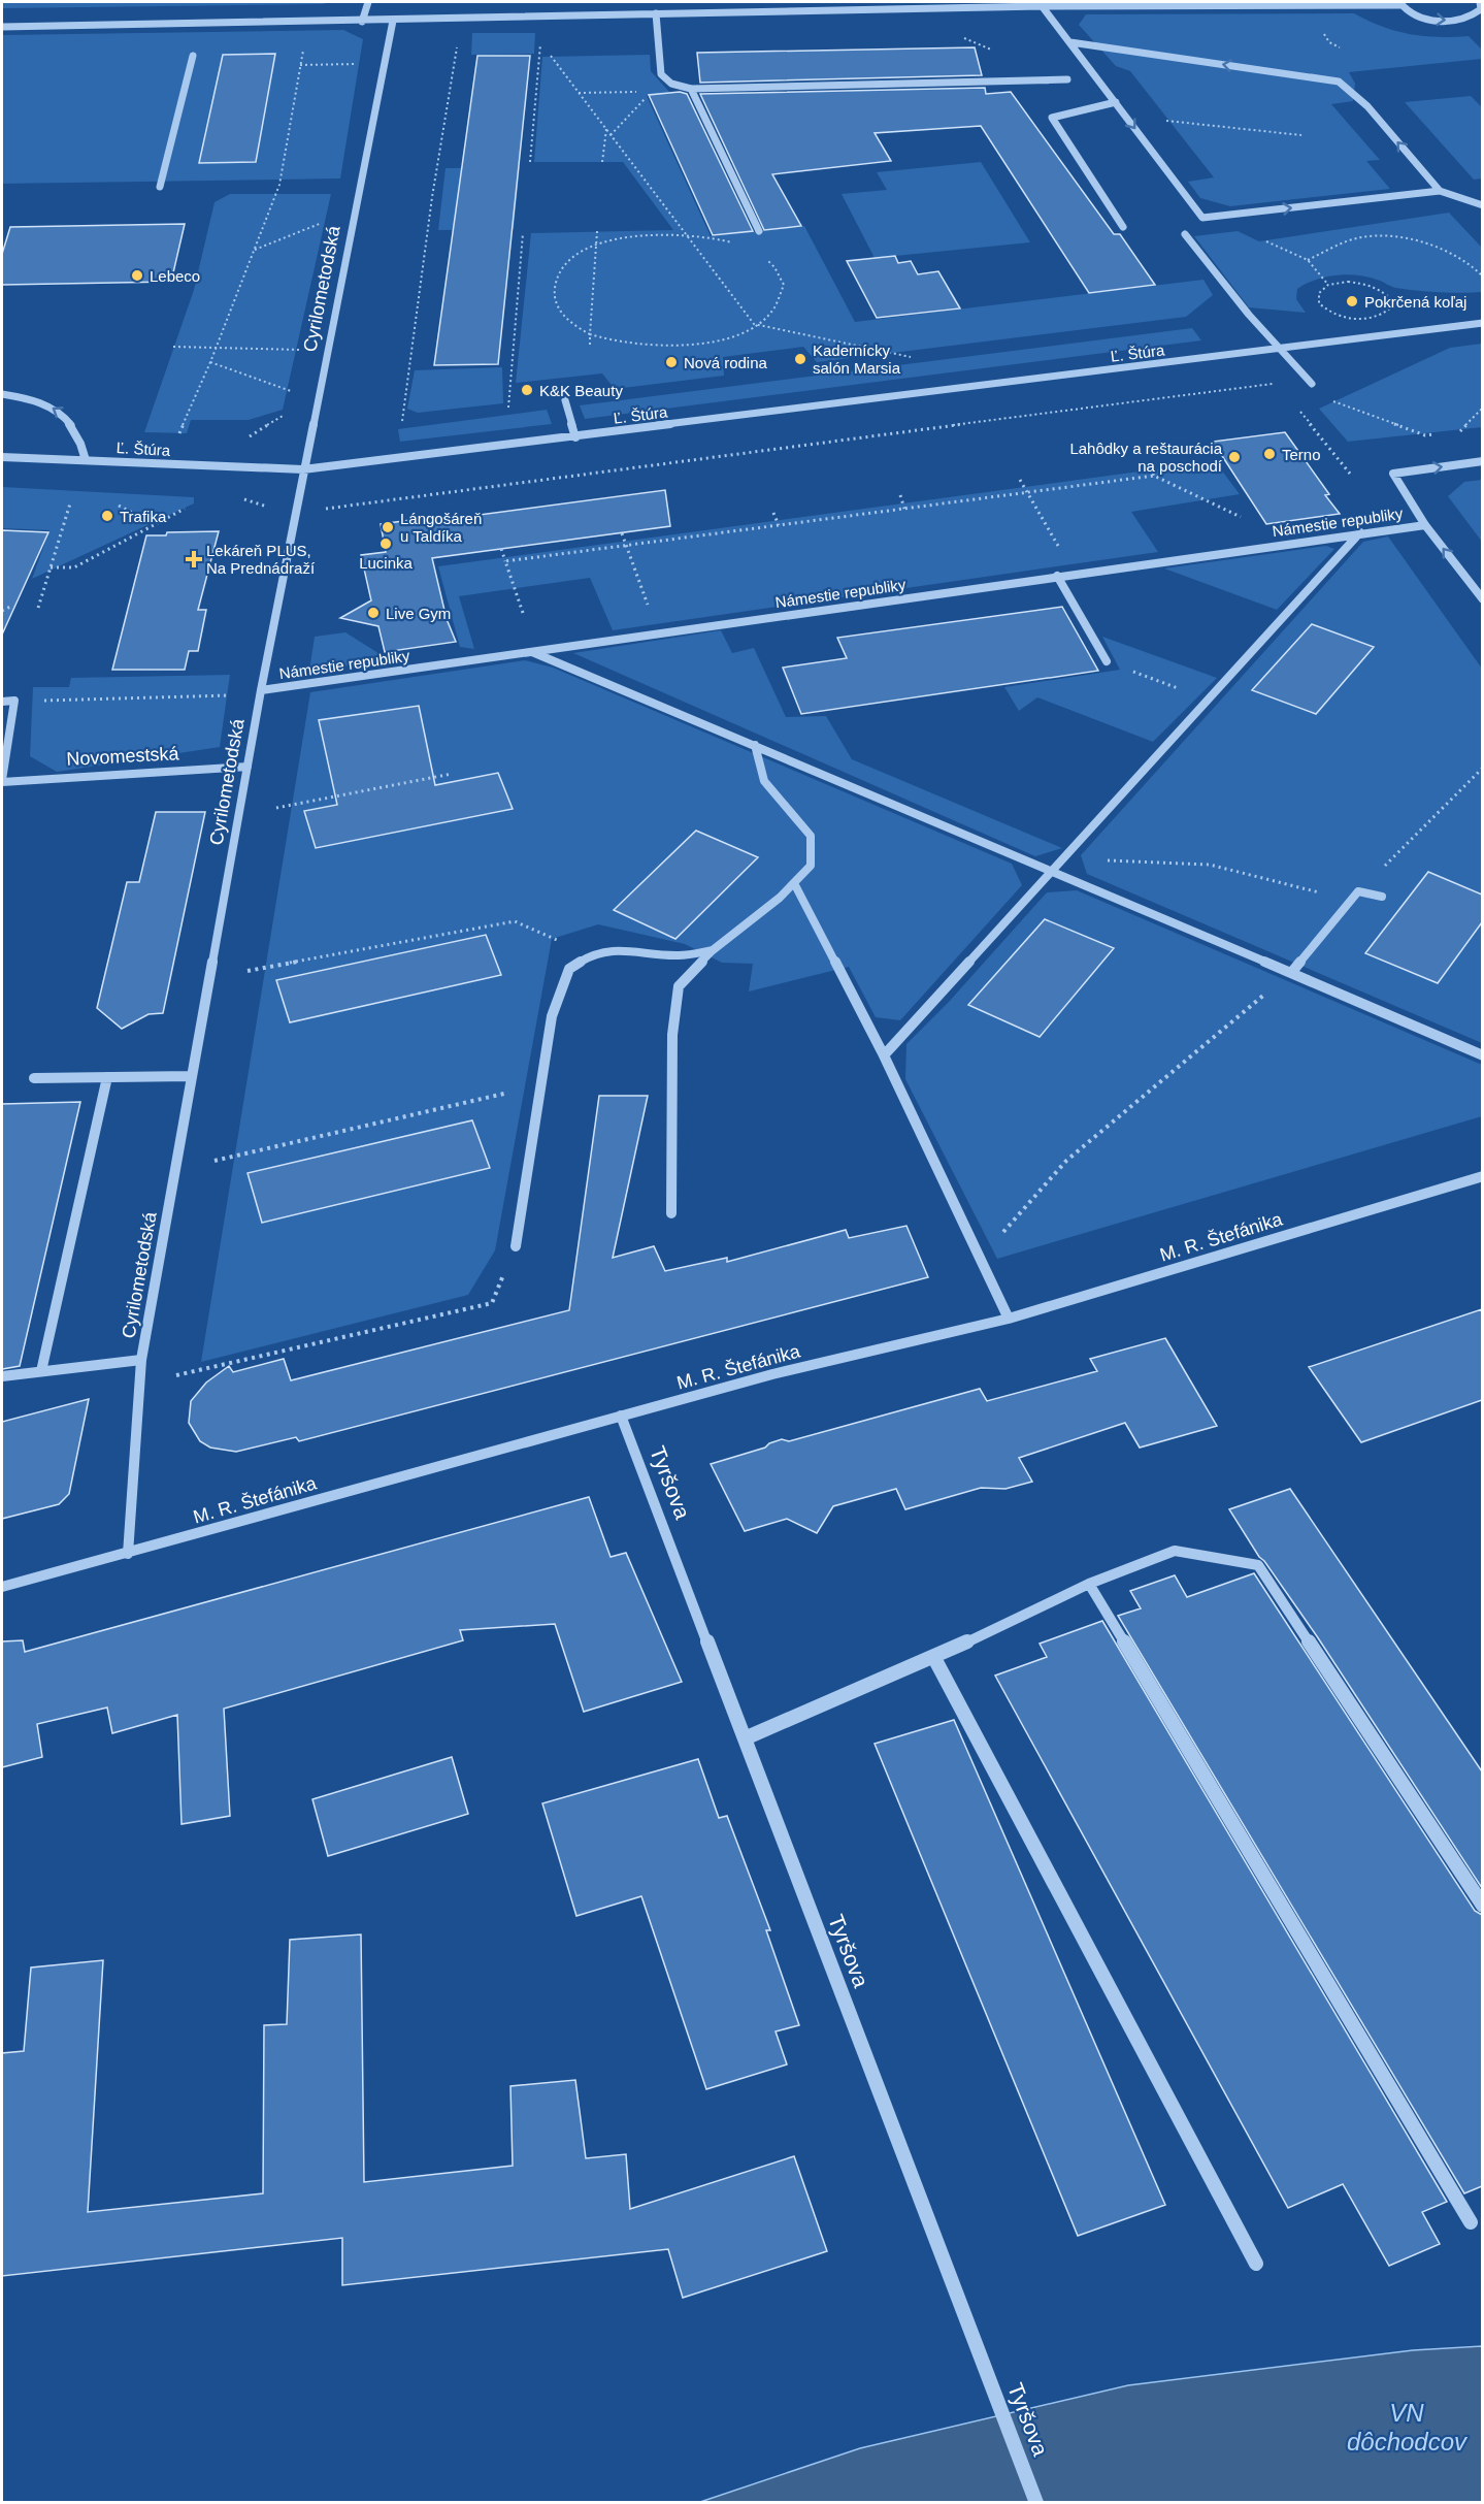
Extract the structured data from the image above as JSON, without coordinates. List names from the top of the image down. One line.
{"streets":{"street":["Cyrilometodská","Ľ. Štúra","Námestie republiky","Novomestská","M. R. Štefánika","Tyršova"]},"crossings":[["Cyrilometodská","Ľ. Štúra"],["Cyrilometodská","Námestie republiky"],["Cyrilometodská","Novomestská"],["Cyrilometodská","M. R. Štefánika"],["M. R. Štefánika","Tyršova"]],"water":["VN dôchodcov"],"places":{"other":["Lebeco","Pokrčená koľaj","Kadernícky salón Marsia","Nová rodina","K&K Beauty","Terno","Lahôdky a reštaurácia na poschodí","Trafika","Lángošáreň u Taldíka","Lucinka","Live Gym"],"health":["Lekáreň PLUS, Na Prednádraží"]}}
